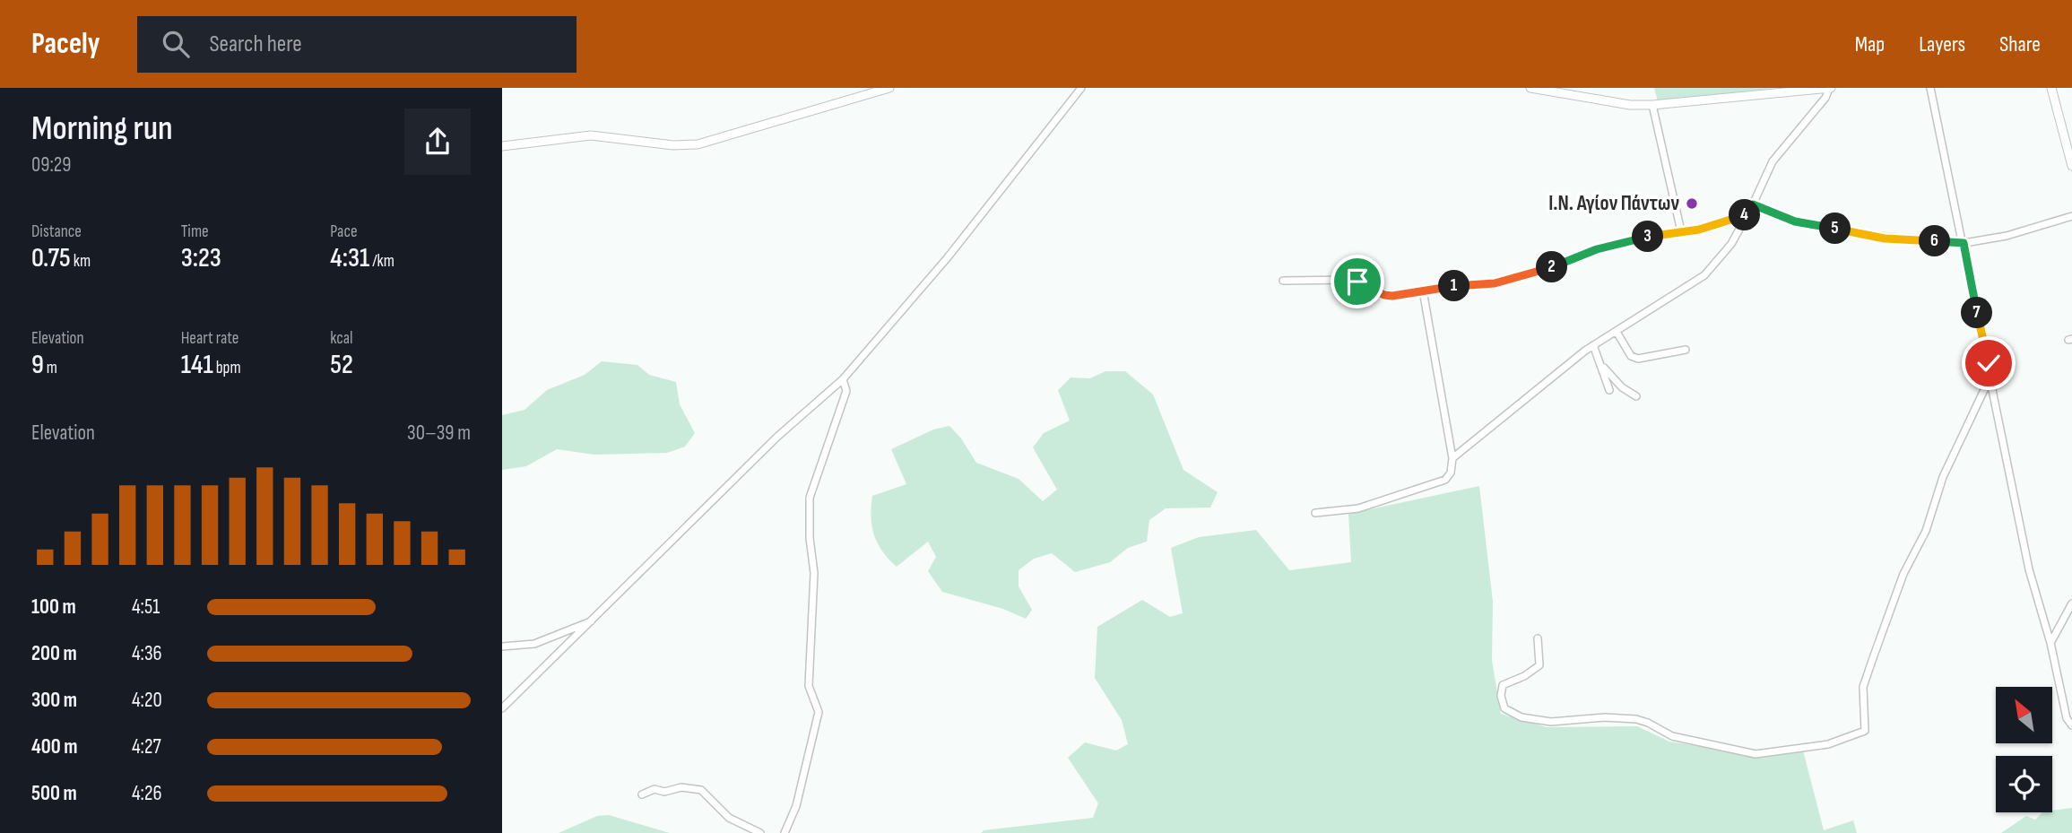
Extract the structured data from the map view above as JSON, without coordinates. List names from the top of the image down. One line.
{"places":["Ι.Ν. Αγίον Πάντων"],"north":"top left","page":{"header":"Pacely","search":"Search here","nav":["Map","Layers","Share"],"heading":["Morning run","09:29"],"stats":[["Distance","0.75 km"],["Time","3:23"],["Pace","4:31 /km"],["Elevation","9 m"],["Heart rate","141 bpm"],["kcal","52"]],"pins":["4","5","3","6","2","1","7"],"chart":["Elevation","30–39 m"],"list":[{"name":"100 m","note":"4:51"},{"name":"200 m","note":"4:36"},{"name":"300 m","note":"4:20"},{"name":"400 m","note":"4:27"},{"name":"500 m","note":"4:26"}]}}
